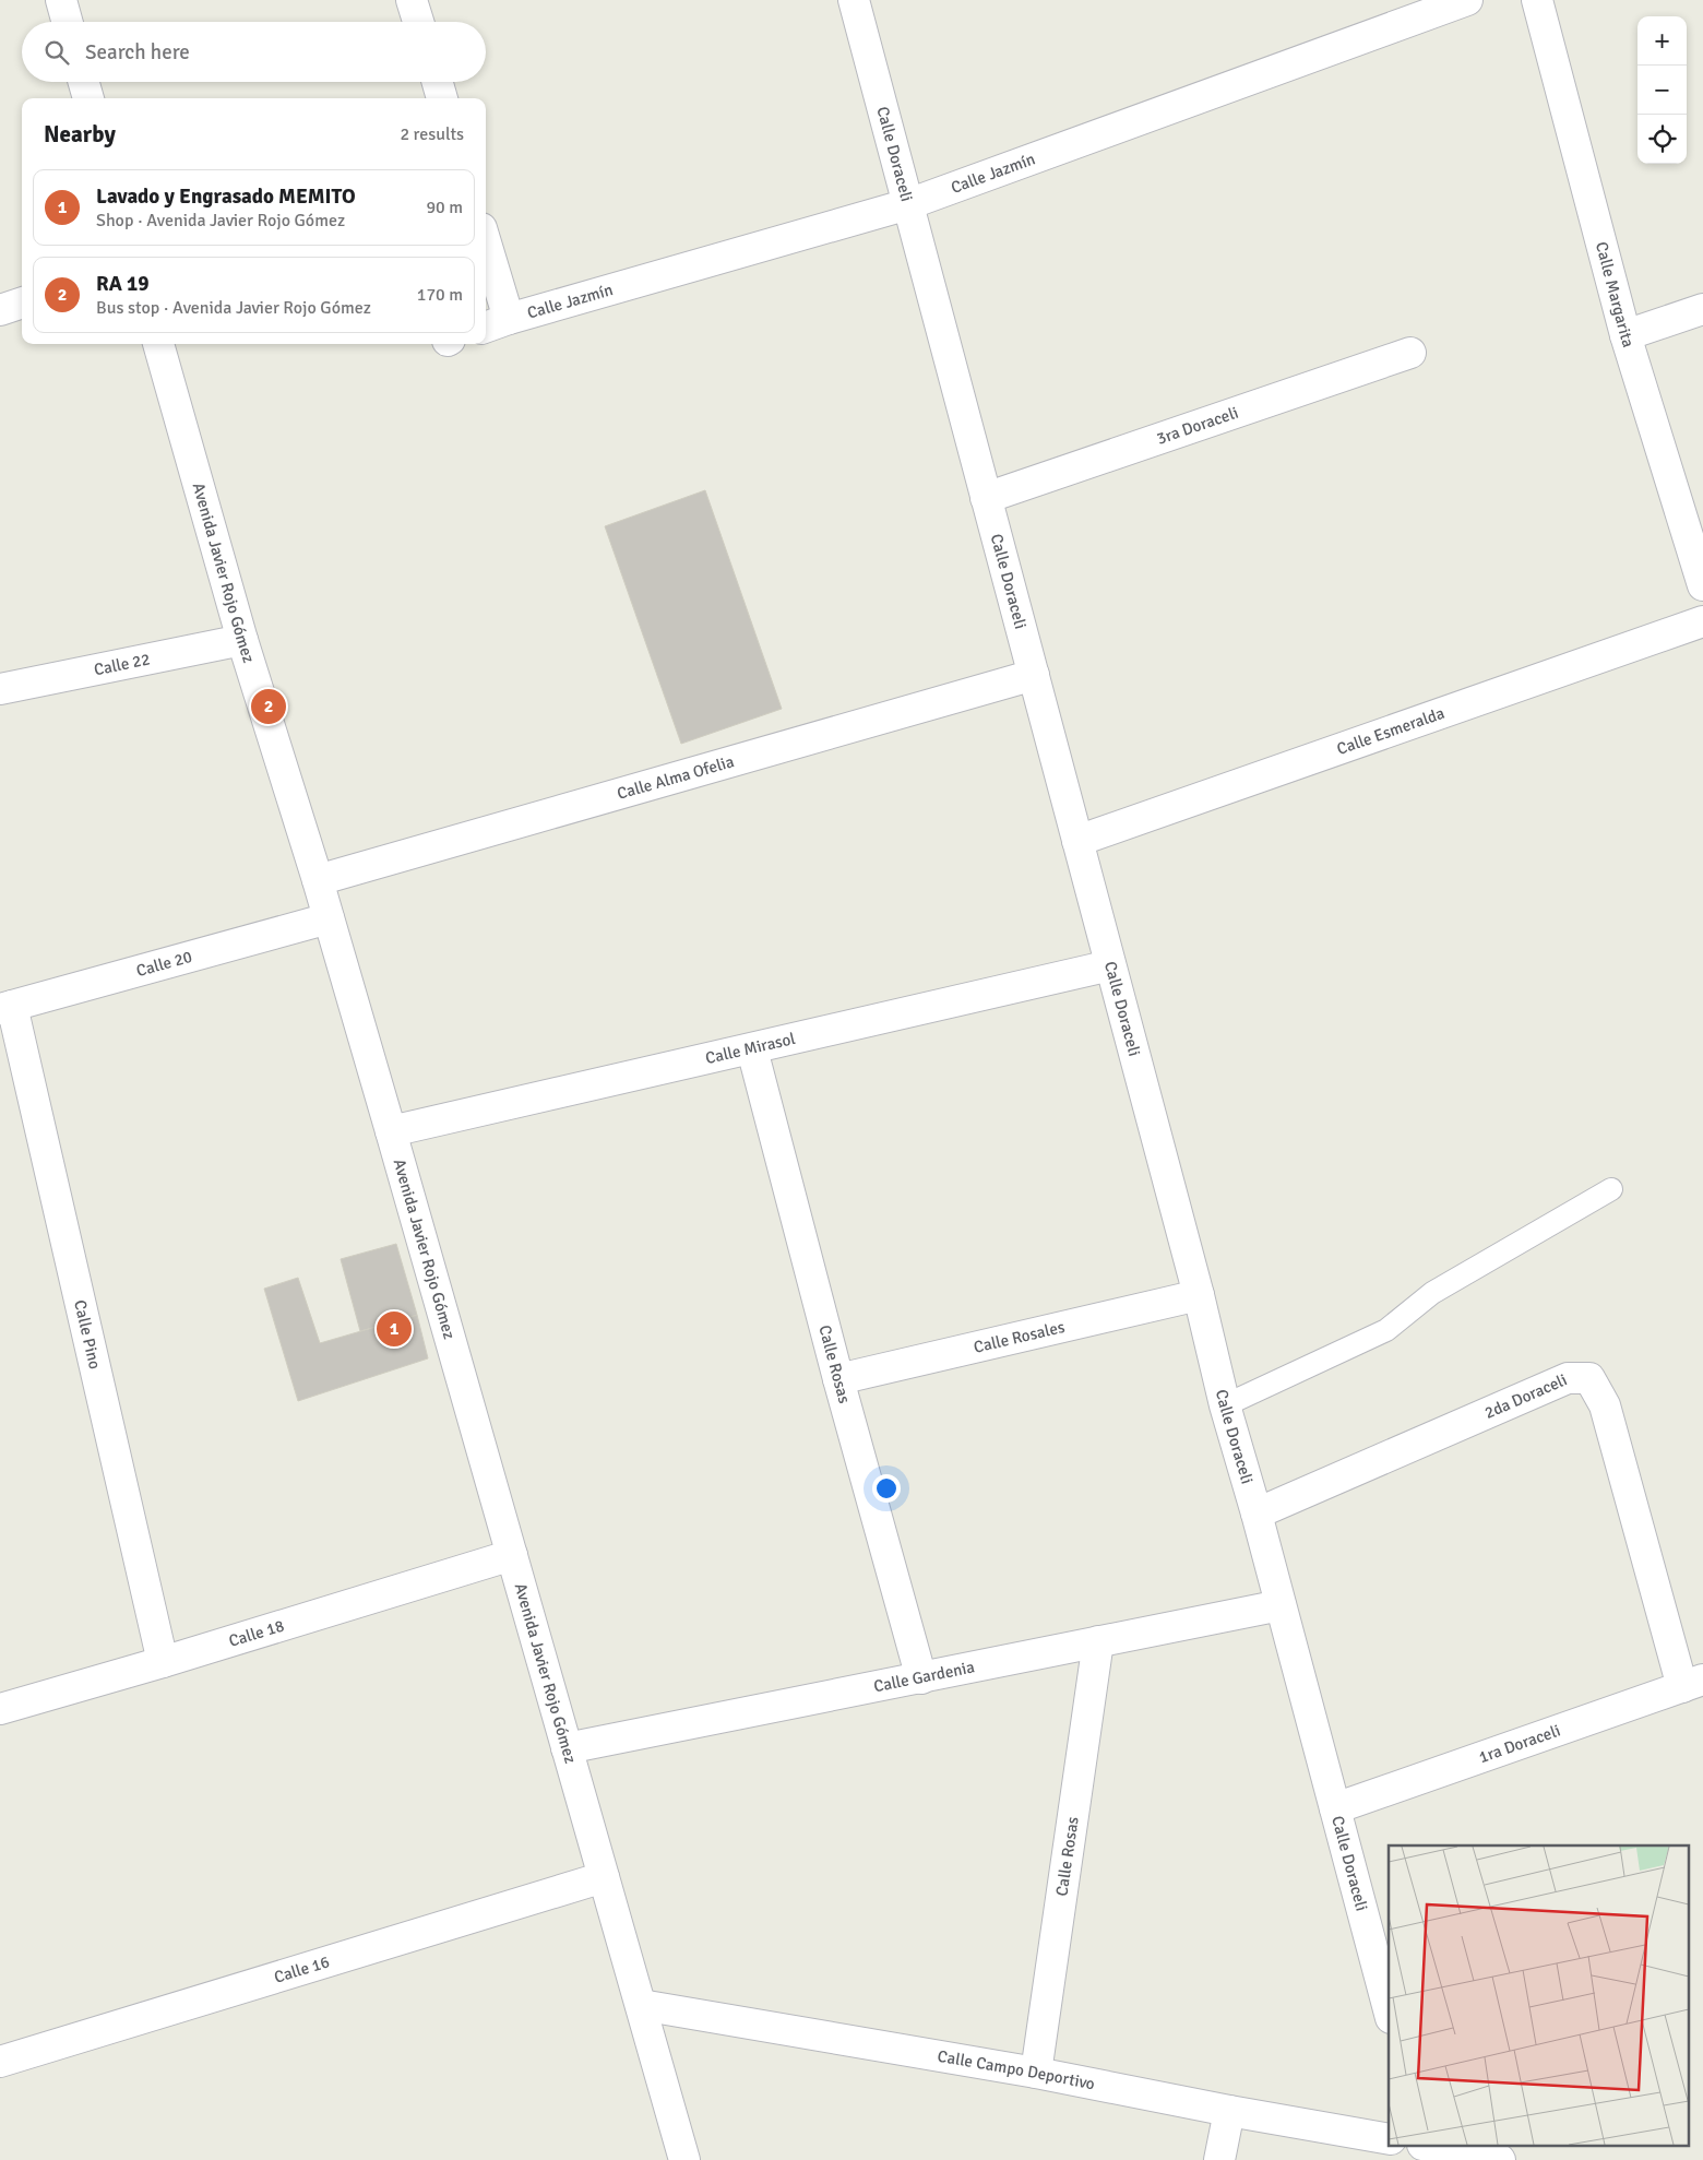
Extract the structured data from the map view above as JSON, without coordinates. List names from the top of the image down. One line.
{"streets":{"street":["Calle Doraceli","Calle Jazmín","Calle Margarita","3ra Doraceli","Avenida Javier Rojo Gómez","Calle 22","Calle Esmeralda","Calle Alma Ofelia","Calle 20","Calle Mirasol","Calle Pino","Calle Rosales","Calle Rosas","2da Doraceli","Calle 18","Calle Gardenia","1ra Doraceli","Calle 16","Calle Campo Deportivo"]},"crossings":[["Calle Doraceli","Calle Jazmín"],["Calle Doraceli","3ra Doraceli"],["Calle Doraceli","Calle Esmeralda"],["Calle Doraceli","Calle Alma Ofelia"],["Calle Doraceli","Calle Mirasol"],["Calle Doraceli","Calle Rosales"],["Calle Doraceli","2da Doraceli"],["Calle Doraceli","Calle Gardenia"],["Calle Doraceli","1ra Doraceli"],["Avenida Javier Rojo Gómez","Calle 22"],["Avenida Javier Rojo Gómez","Calle Alma Ofelia"],["Avenida Javier Rojo Gómez","Calle 20"],["Avenida Javier Rojo Gómez","Calle Mirasol"],["Avenida Javier Rojo Gómez","Calle 18"],["Avenida Javier Rojo Gómez","Calle Gardenia"],["Avenida Javier Rojo Gómez","Calle 16"],["Avenida Javier Rojo Gómez","Calle Campo Deportivo"],["Calle 20","Calle Pino"],["Calle Mirasol","Calle Rosas"],["Calle Pino","Calle 18"],["Calle Rosales","Calle Rosas"],["Calle Rosas","Calle Gardenia"],["Calle Rosas","Calle Campo Deportivo"],["2da Doraceli","1ra Doraceli"]],"page":{"map_buttons":["+","−"],"search":"Search here","heading":["Nearby","2 results"],"list":[{"mark":"1","name":"Lavado y Engrasado MEMITO","note":"Shop · Avenida Javier Rojo Gómez","value":"90 m"},{"mark":"2","name":"RA 19","note":"Bus stop · Avenida Javier Rojo Gómez","value":"170 m"}],"pins":["2","1"]}}
